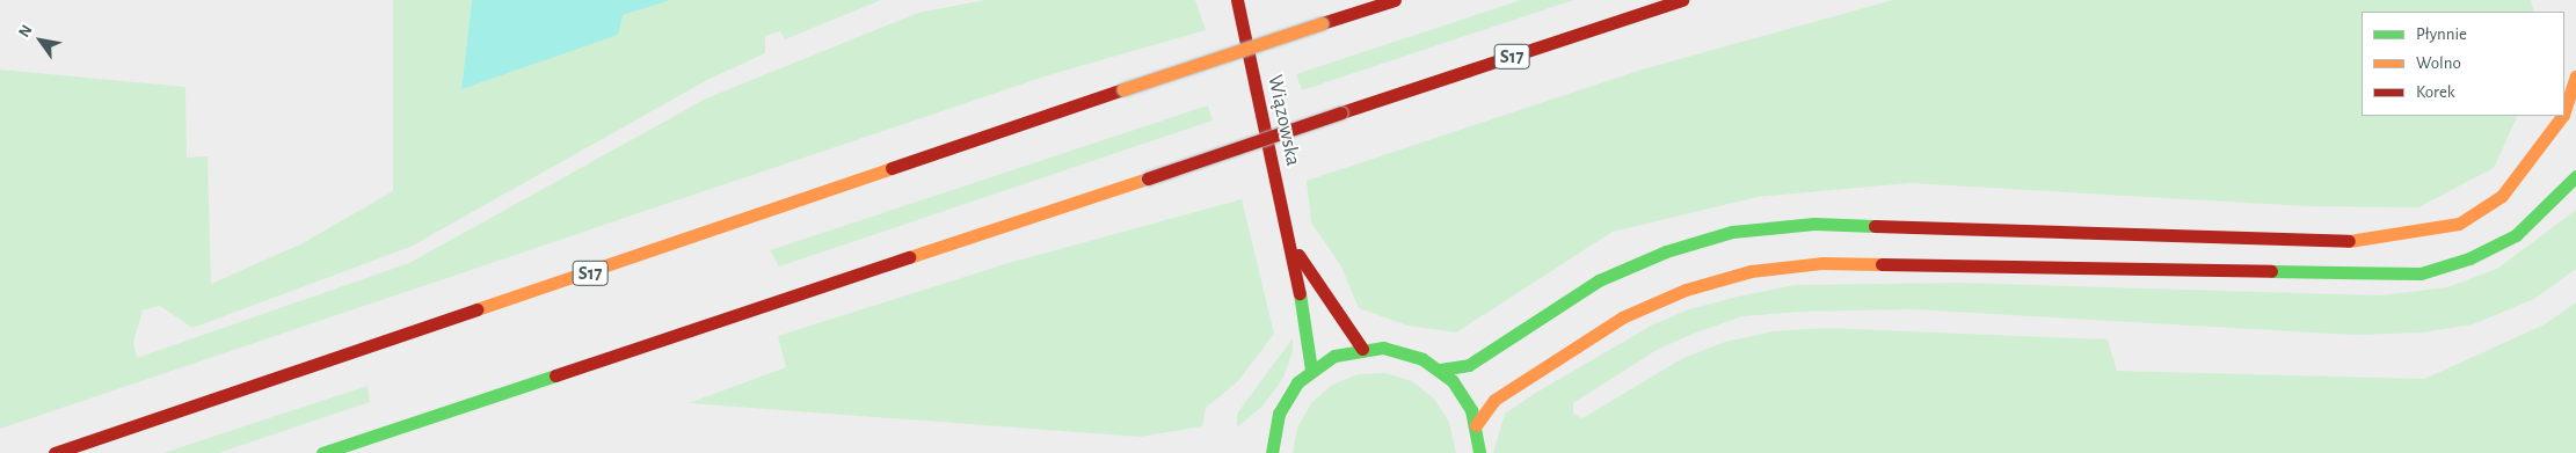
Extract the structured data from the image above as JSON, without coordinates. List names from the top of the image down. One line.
{"streets":{"main road":["S17","Wiązowska"]},"legend":["Płynnie","Wolno","Korek"],"north":"top left"}
